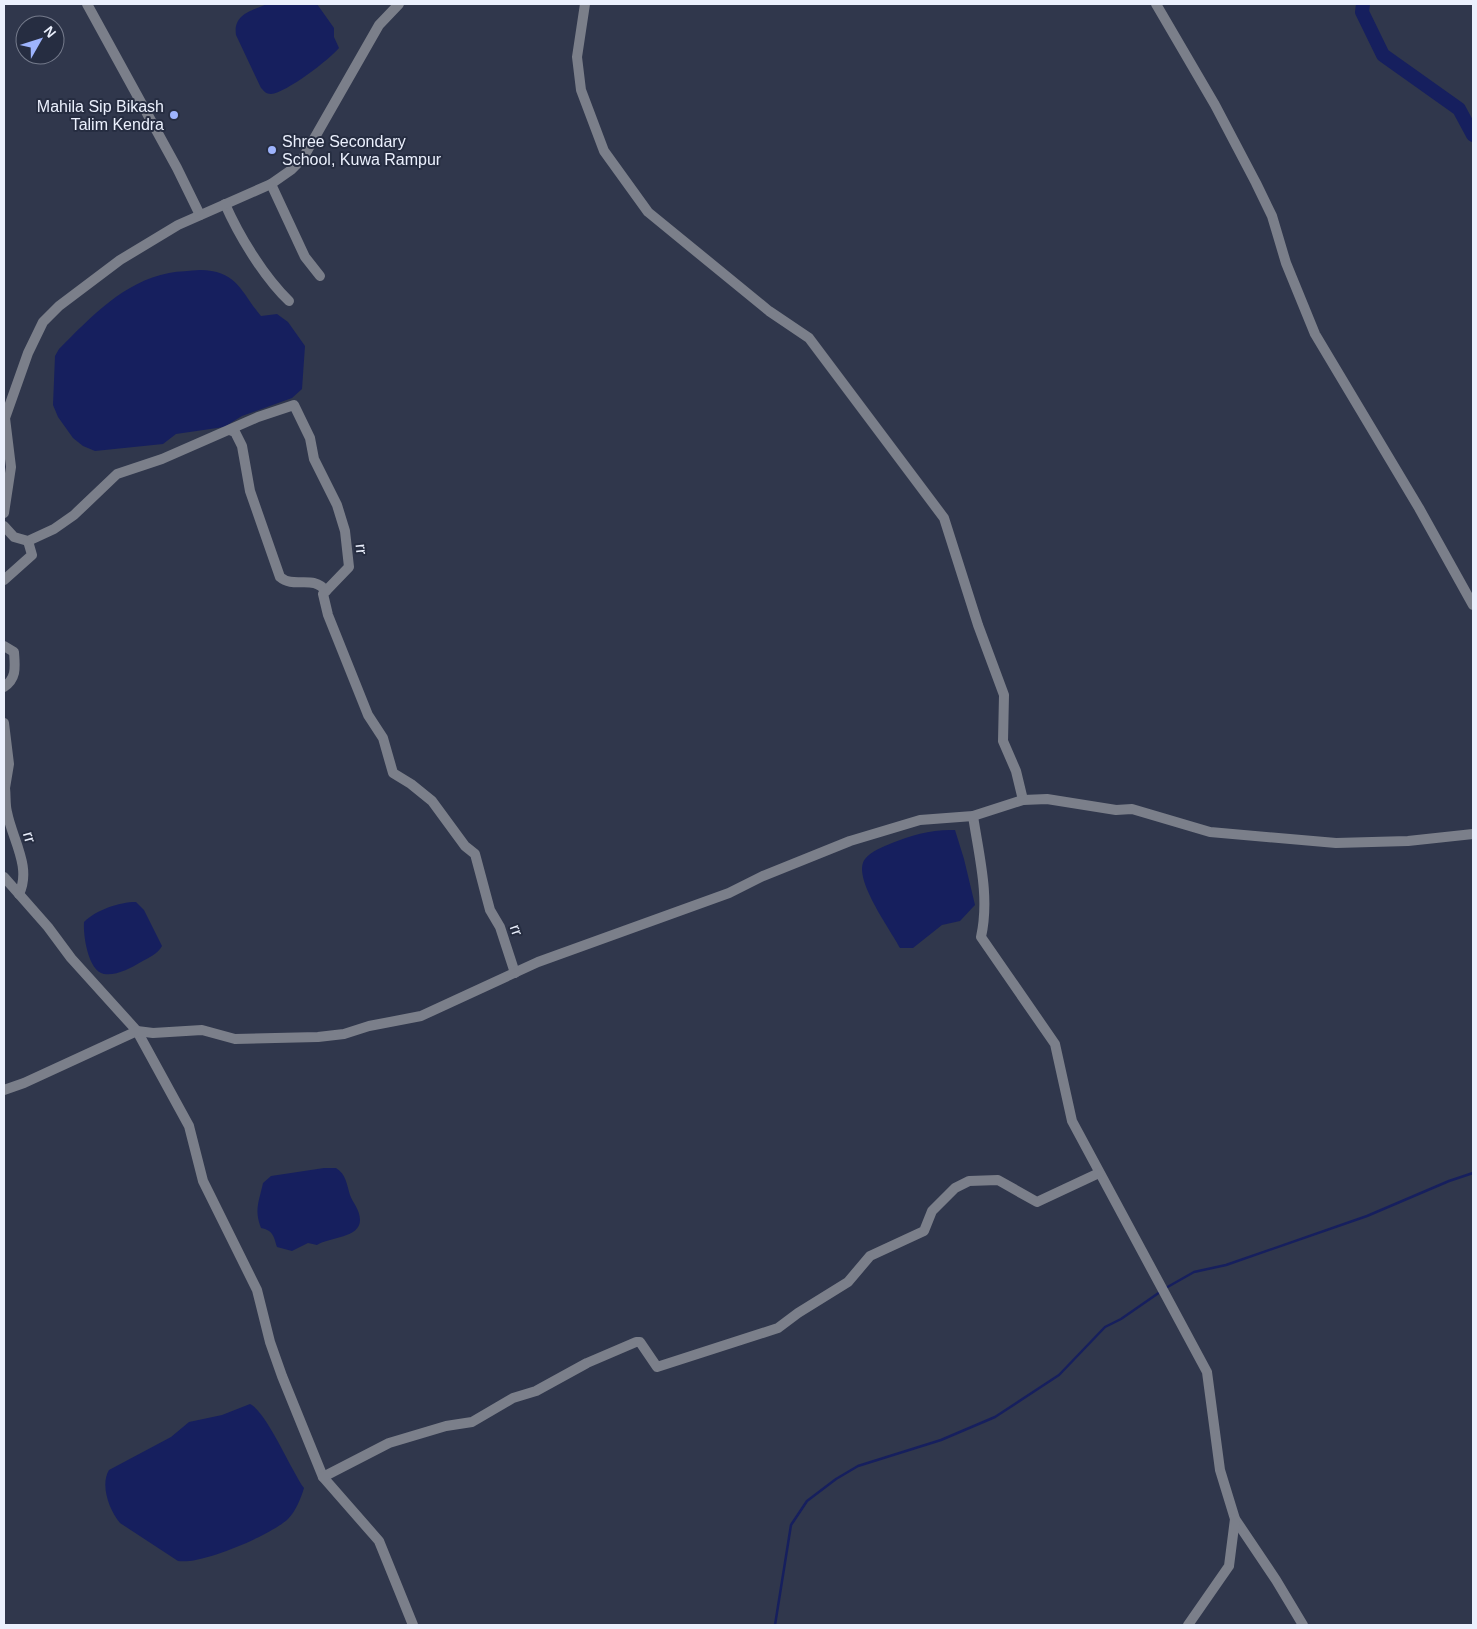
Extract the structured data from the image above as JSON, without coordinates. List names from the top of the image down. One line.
{"streets":{"street":["rr"]},"places":["Mahila Sip Bikash Talim Kendra","Shree Secondary School, Kuwa Rampur"],"north":"top right"}
